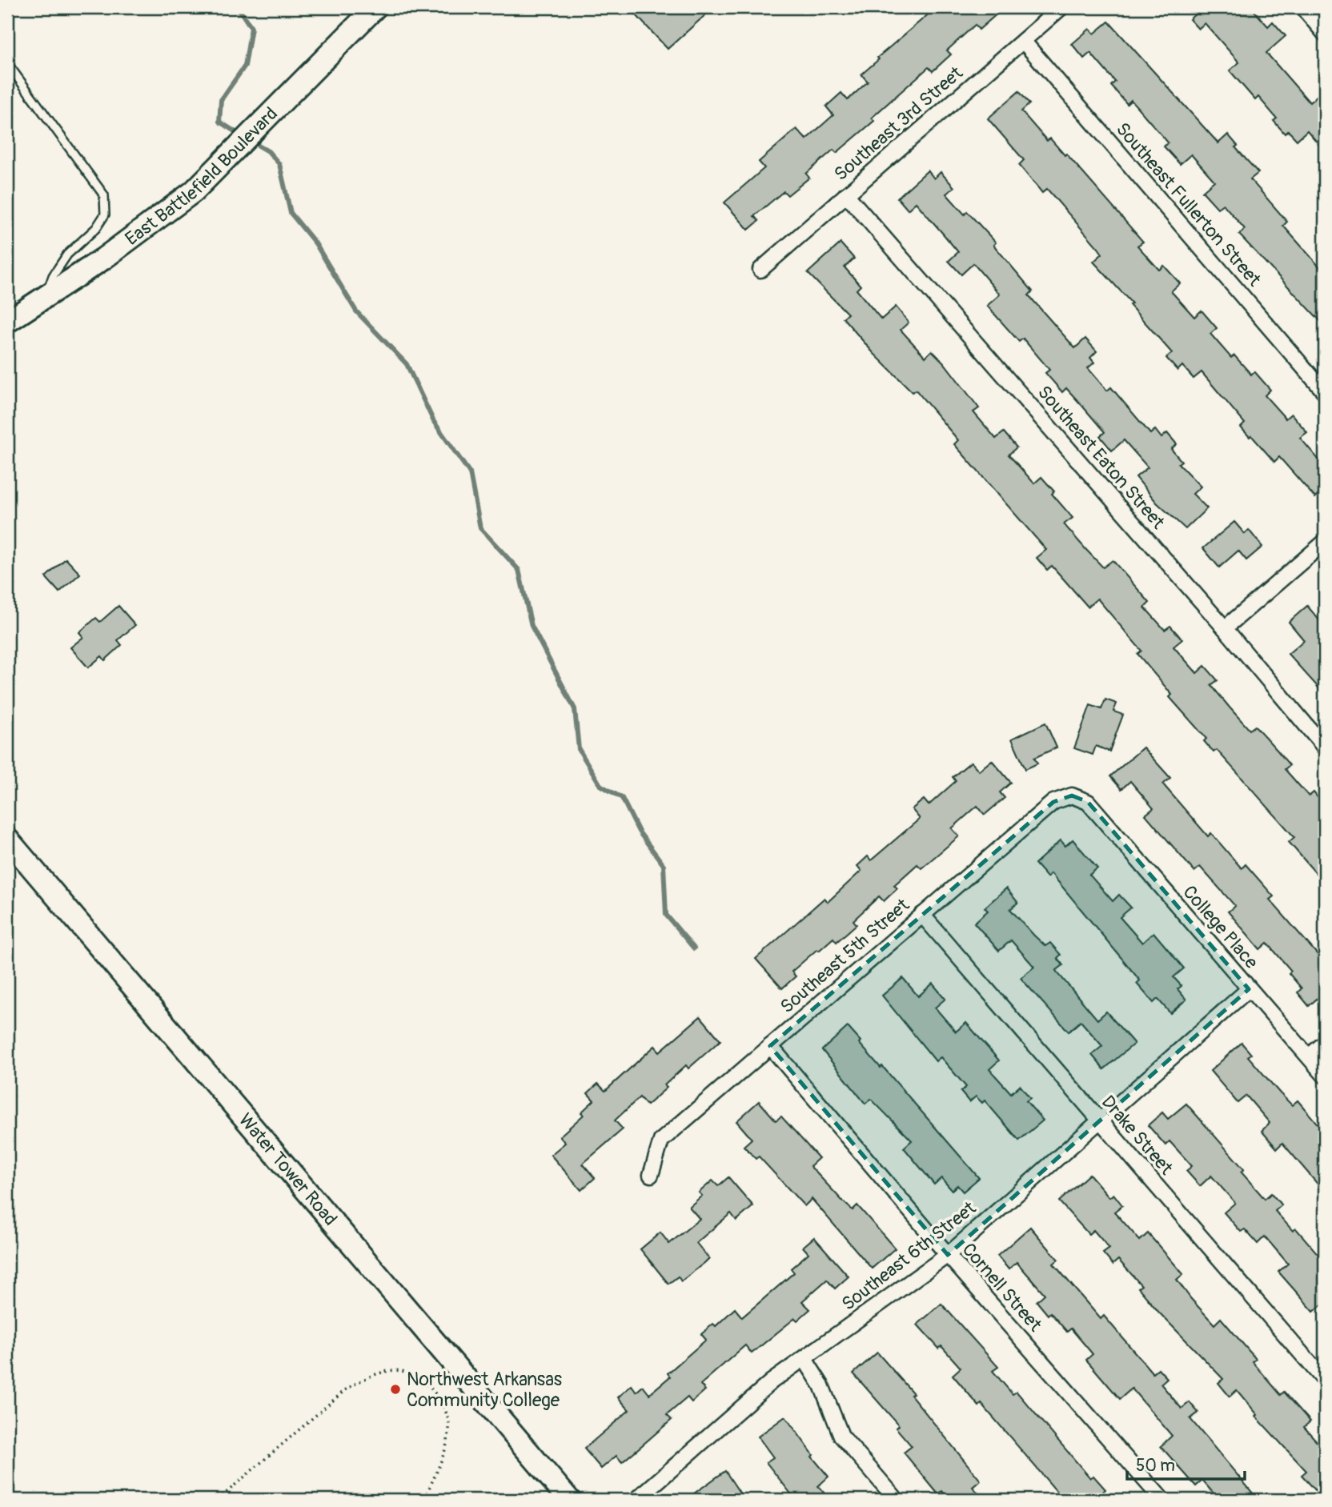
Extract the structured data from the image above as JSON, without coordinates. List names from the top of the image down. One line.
{"streets":{"street":["Southeast 3rd Street","East Battlefield Boulevard","Southeast Fullerton Street","Southeast Eaton Street","College Place","Southeast 5th Street","Drake Street","Water Tower Road","Southeast 6th Street","Cornell Street"]},"crossings":[["Southeast 3rd Street","Southeast Fullerton Street"],["Southeast 3rd Street","Southeast Eaton Street"],["College Place","Southeast 5th Street"],["College Place","Southeast 6th Street"],["Southeast 5th Street","Drake Street"],["Southeast 5th Street","Cornell Street"],["Drake Street","Southeast 6th Street"],["Southeast 6th Street","Cornell Street"]],"places":["Northwest Arkansas Community College"],"scale_bar":"50 m"}
